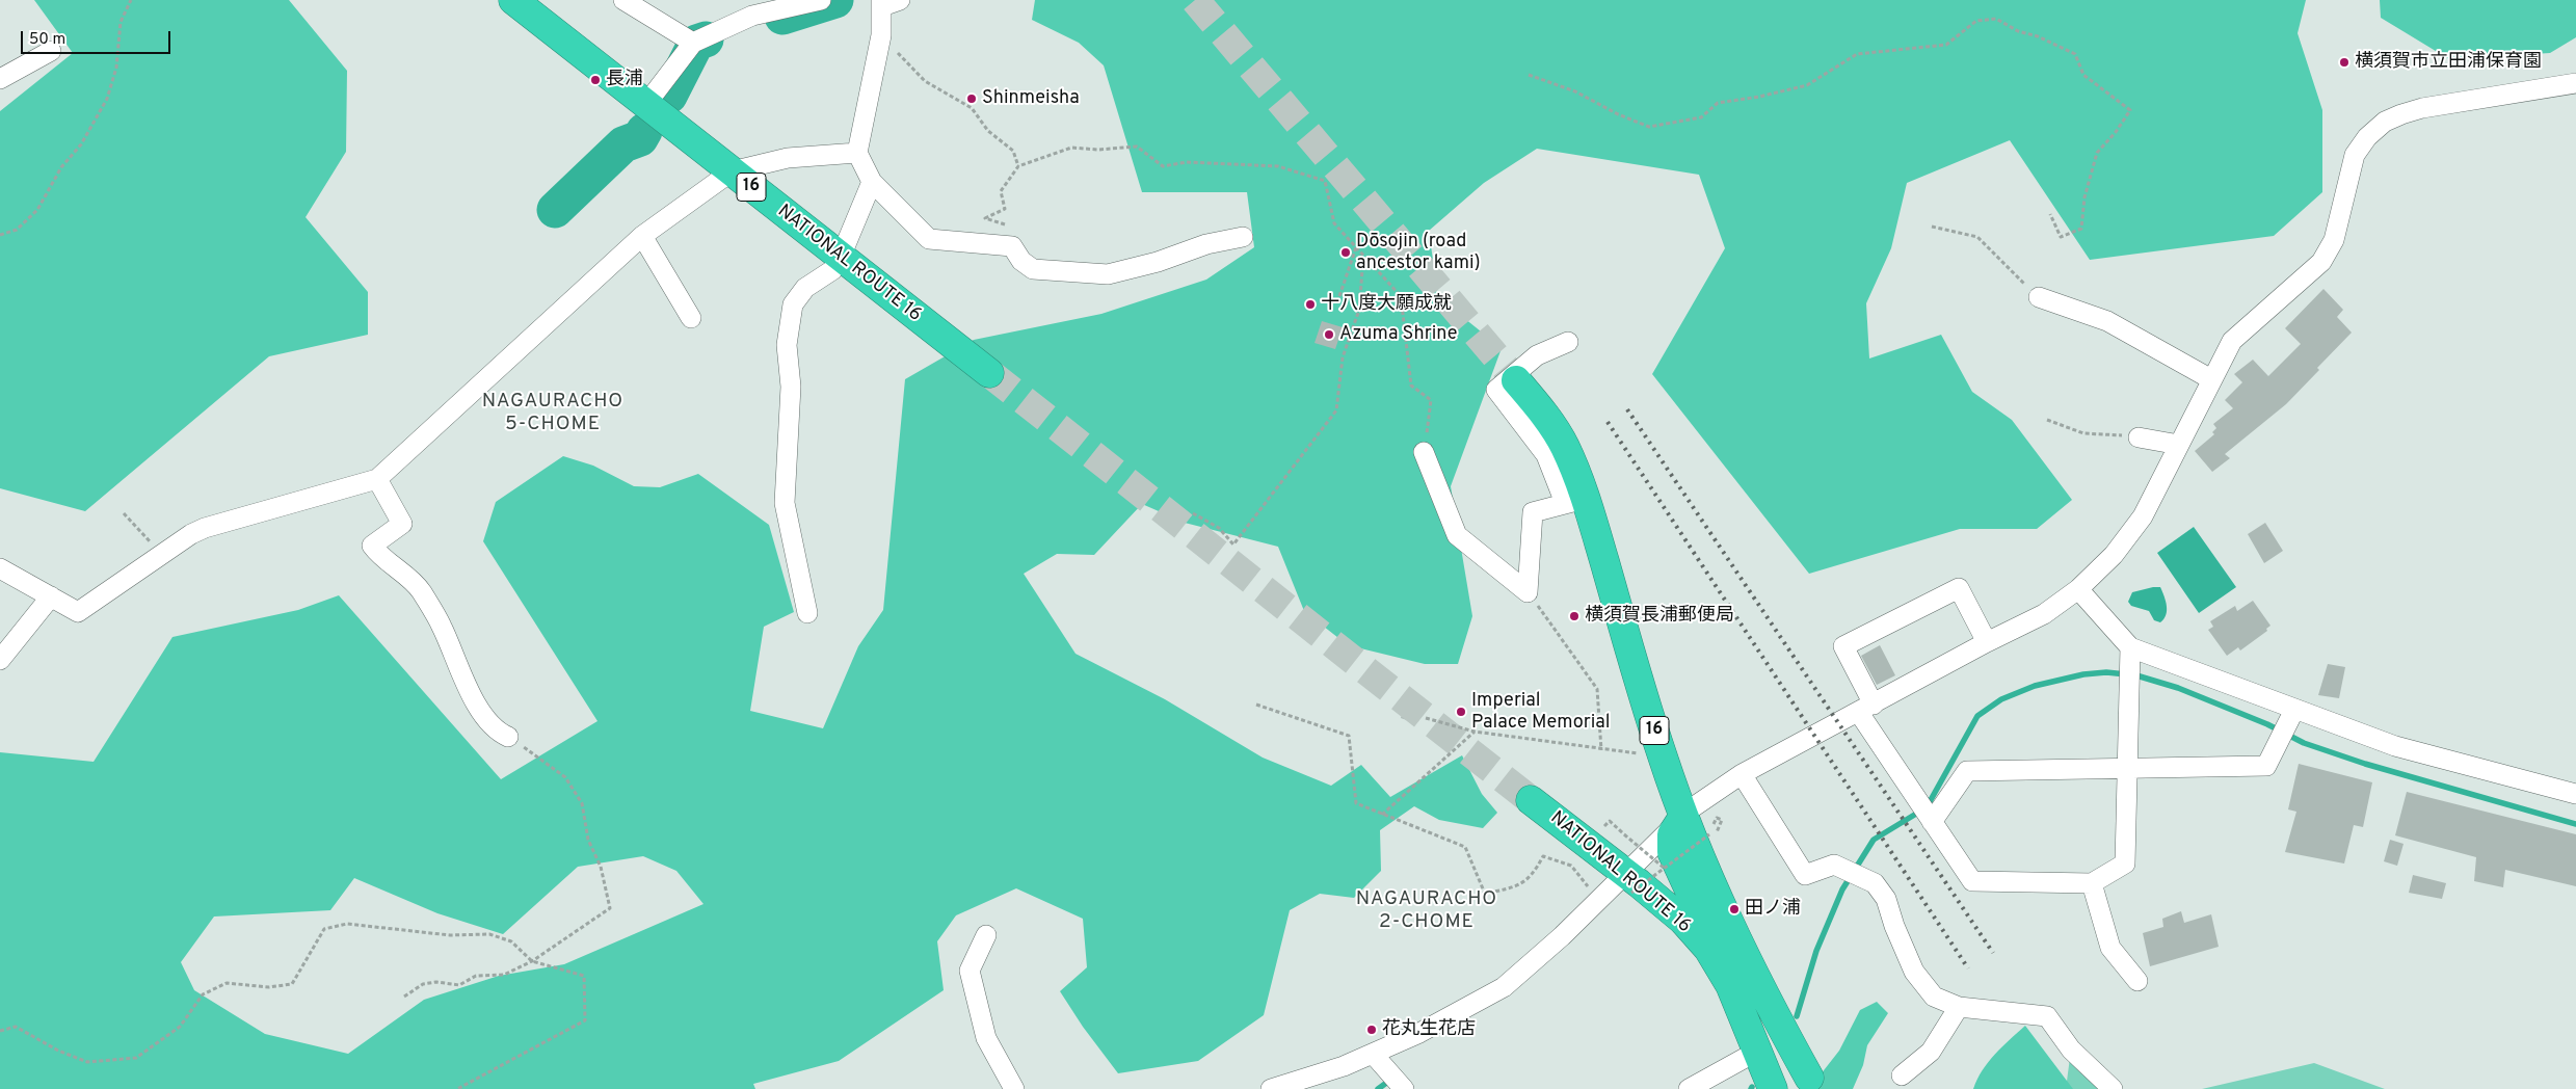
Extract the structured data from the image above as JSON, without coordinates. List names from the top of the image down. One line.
{"streets":{"highway":["16","NATIONAL ROUTE 16"]},"districts":["NAGAURACHO 5-CHOME","NAGAURACHO 2-CHOME"],"places":["横須賀市立田浦保育園","長浦","Shinmeisha","Dōsojin (road ancestor kami)","十八度大願成就","Azuma Shrine","横須賀長浦郵便局","Imperial Palace Memorial","田ノ浦","花丸生花店"],"scale_bar":"50 m"}
